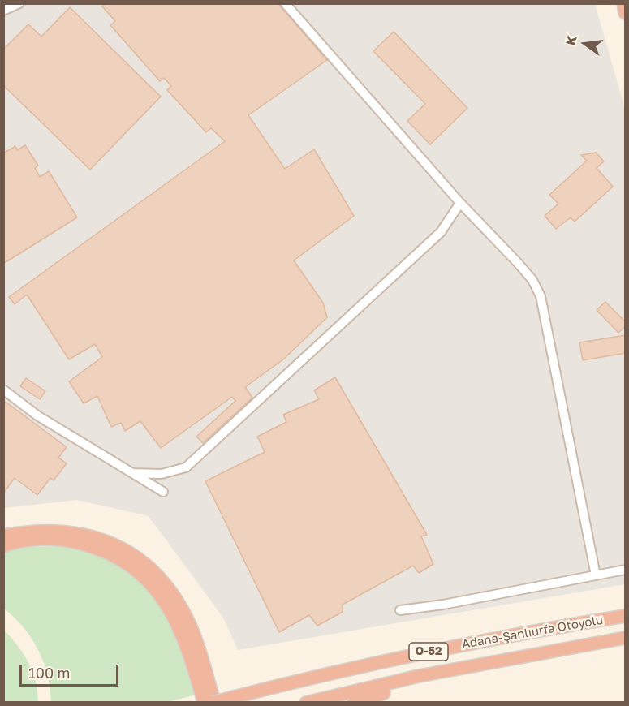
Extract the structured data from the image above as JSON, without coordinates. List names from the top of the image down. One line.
{"streets":{"highway":["Adana-Şanlıurfa Otoyolu","O-52"]},"scale_bar":"100 m","north":"left"}
